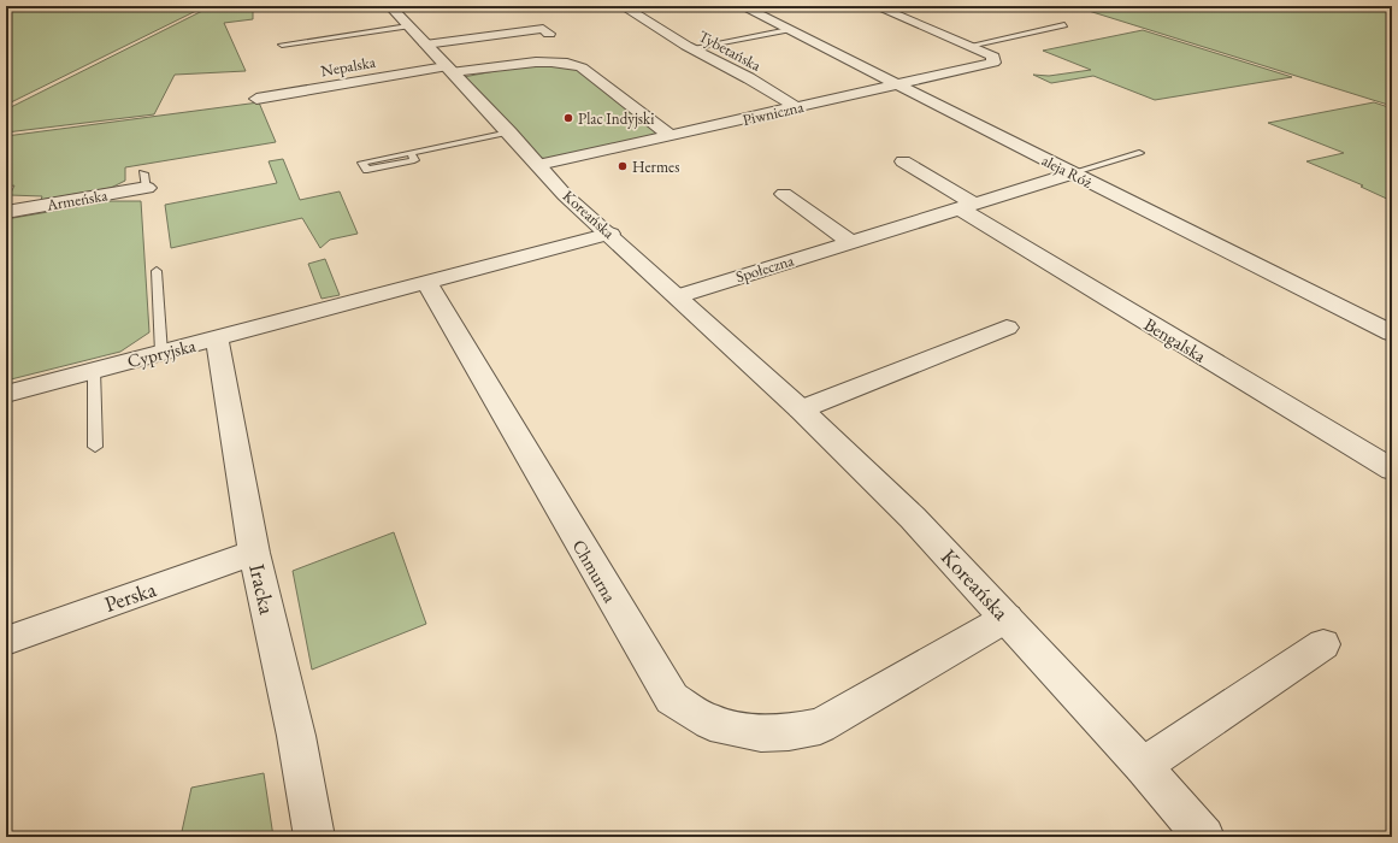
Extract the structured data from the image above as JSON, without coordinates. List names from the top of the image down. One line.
{"streets":{"street":["Tybetańska","Nepalska","Piwniczna","aleja Róż","Armeńska","Koreańska","Społeczna","Bengalska","Cypryjska","Chmurna","Iracka","Perska"]},"crossings":[["Tybetańska","Piwniczna"],["Nepalska","Koreańska"],["Piwniczna","aleja Róż"],["Piwniczna","Koreańska"],["aleja Róż","Społeczna"],["Koreańska","Społeczna"],["Koreańska","Chmurna"],["Społeczna","Bengalska"],["Cypryjska","Chmurna"],["Cypryjska","Iracka"],["Iracka","Perska"]],"places":["Plac Indyjski","Hermes"]}
